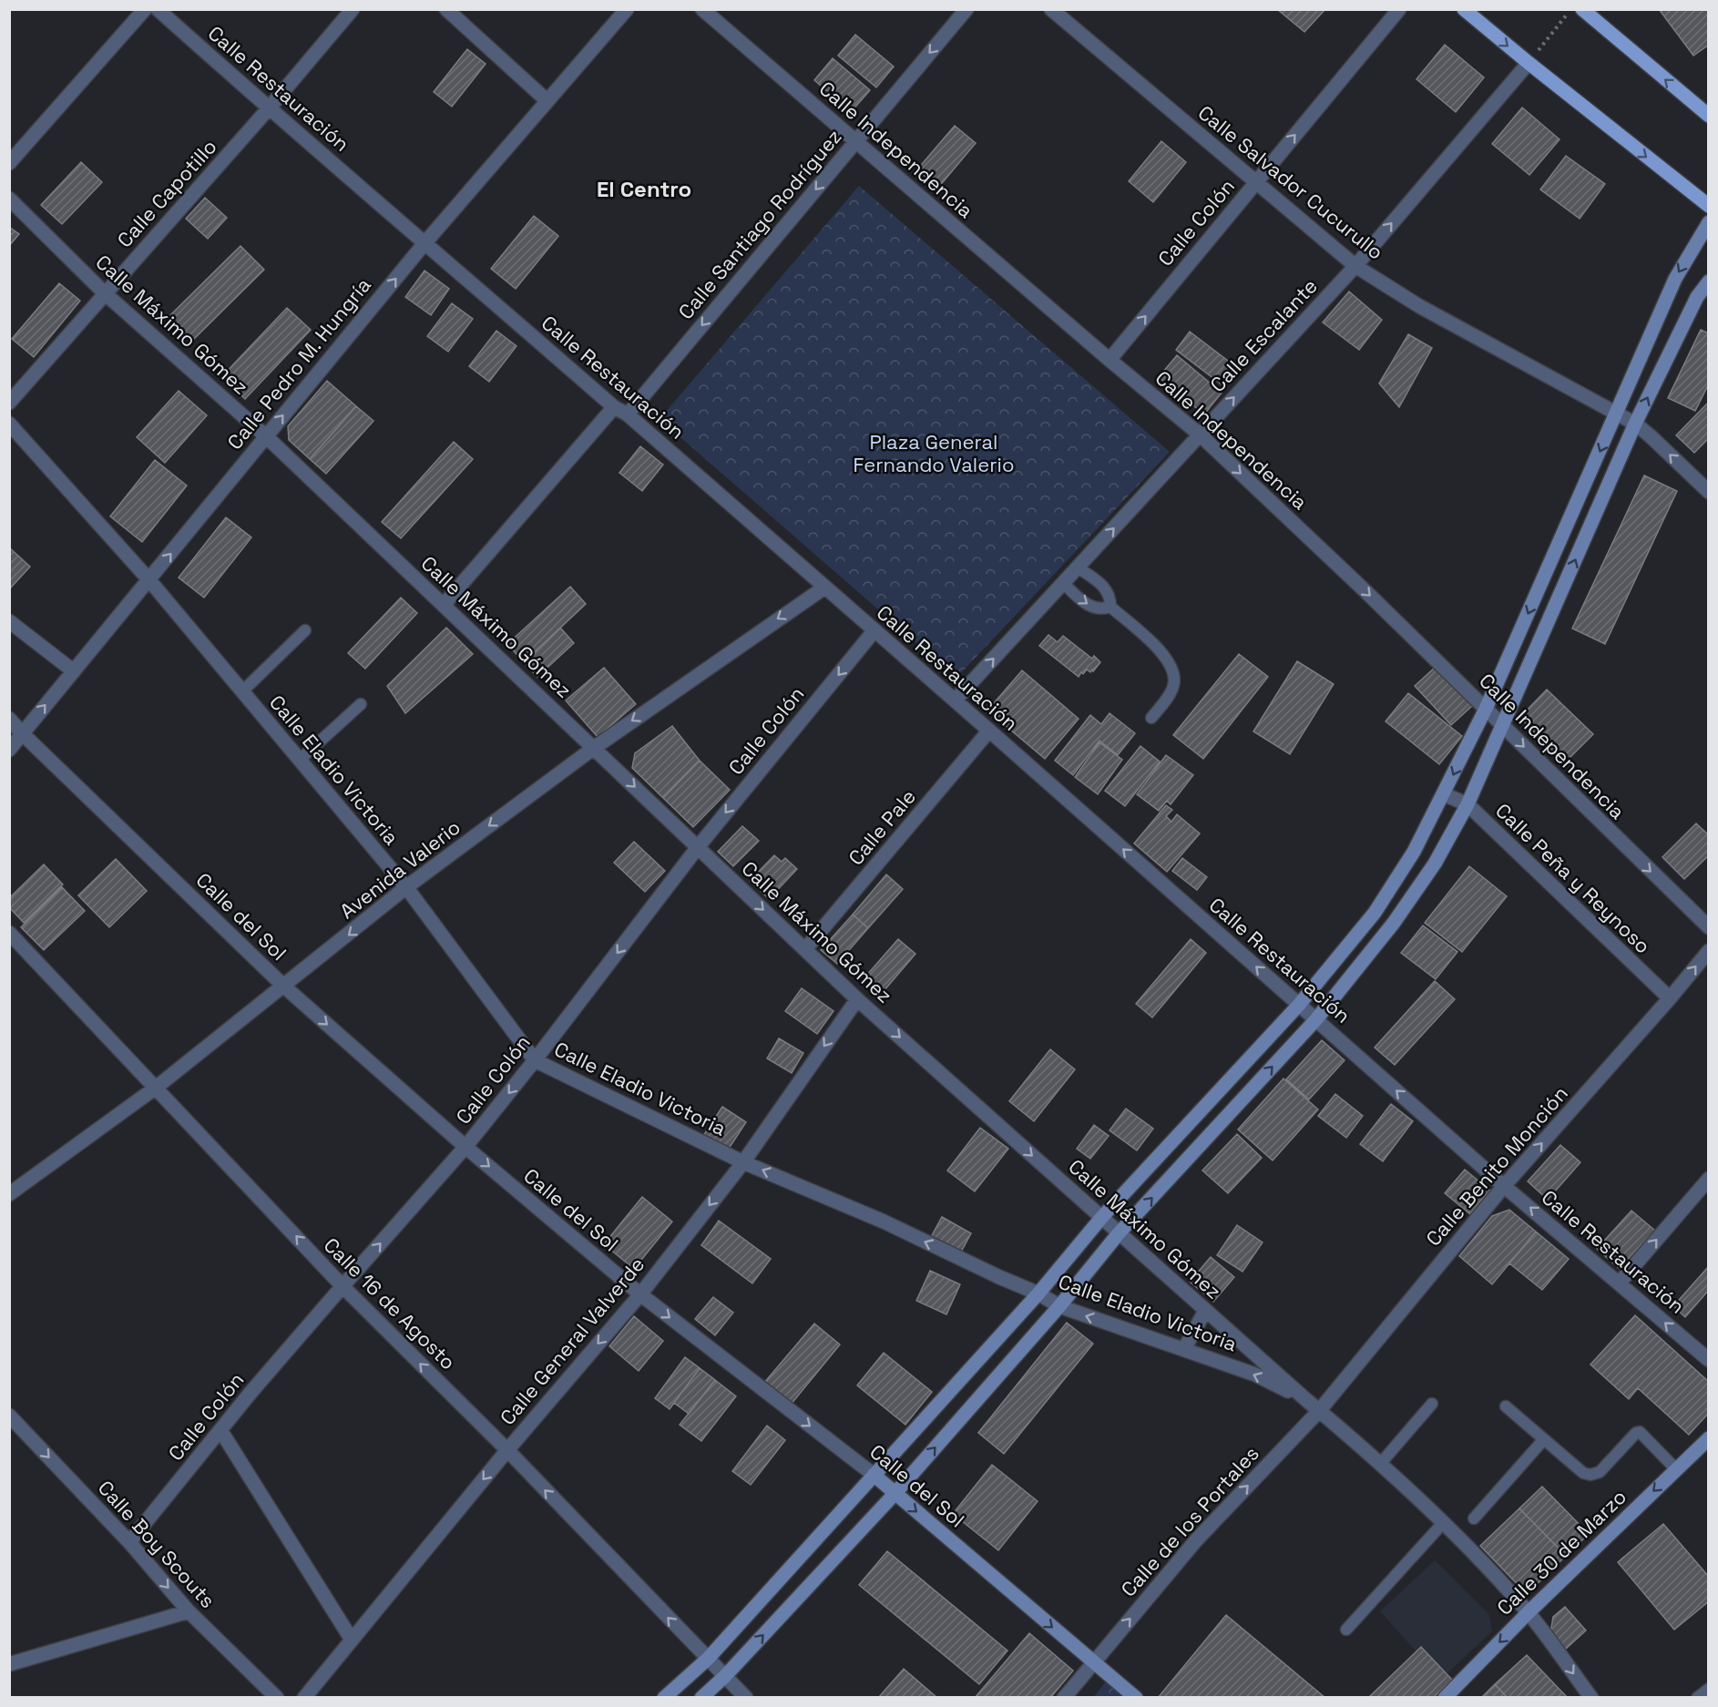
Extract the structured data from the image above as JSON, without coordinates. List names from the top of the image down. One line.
{"streets":{"main road":["Calle del Sol","Calle 30 de Marzo"],"street":["Calle Restauración","Calle Independencia","Calle Salvador Cucurullo","Calle Capotillo","Calle Colón","Calle Santiago Rodríguez","Calle Máximo Gómez","Calle Escalante","Calle Pedro M. Hungría","Calle Eladio Victoria","Calle Pale","Avenida Valerio","Calle Peña y Reynoso","Calle Benito Monción","Calle 16 de Agosto","Calle General Valverde","Calle de los Portales","Calle Boy Scouts"]},"crossings":[["Calle Restauración","Calle Capotillo"],["Calle Restauración","Calle Colón"],["Calle Restauración","Calle Santiago Rodríguez"],["Calle Restauración","Calle Escalante"],["Calle Restauración","Calle Pedro M. Hungría"],["Calle Restauración","Calle Pale"],["Calle Restauración","Avenida Valerio"],["Calle Restauración","Calle Benito Monción"],["Calle Independencia","Calle Colón"],["Calle Independencia","Calle Santiago Rodríguez"],["Calle Independencia","Calle Escalante"],["Calle Salvador Cucurullo","Calle Colón"],["Calle Salvador Cucurullo","Calle Escalante"],["Calle Capotillo","Calle Máximo Gómez"],["Calle Colón","Calle Máximo Gómez"],["Calle Colón","Calle Eladio Victoria"],["Calle Colón","Calle del Sol"],["Calle Colón","Calle 16 de Agosto"],["Calle Colón","Calle Boy Scouts"],["Calle Máximo Gómez","Calle Pedro M. Hungría"],["Calle Máximo Gómez","Calle Eladio Victoria"],["Calle Máximo Gómez","Calle Pale"],["Calle Máximo Gómez","Avenida Valerio"],["Calle Máximo Gómez","Calle Benito Monción"],["Calle Máximo Gómez","Calle General Valverde"],["Calle Máximo Gómez","Calle de los Portales"],["Calle Máximo Gómez","Calle 30 de Marzo"],["Calle Pedro M. Hungría","Calle Eladio Victoria"],["Calle Pedro M. Hungría","Calle del Sol"],["Calle Eladio Victoria","Avenida Valerio"],["Calle Eladio Victoria","Calle General Valverde"],["Avenida Valerio","Calle del Sol"],["Avenida Valerio","Calle 16 de Agosto"],["Calle Peña y Reynoso","Calle Benito Monción"],["Calle del Sol","Calle General Valverde"],["Calle del Sol","Calle de los Portales"],["Calle Benito Monción","Calle de los Portales"],["Calle 16 de Agosto","Calle General Valverde"]],"one_way":["Calle Restauración","Calle Independencia","Calle Santiago Rodríguez","Calle Escalante","Calle Pedro M. Hungría","Calle Eladio Victoria","Avenida Valerio","Calle del Sol","Calle Benito Monción","Calle 16 de Agosto","Calle General Valverde","Calle de los Portales","Calle Boy Scouts","Calle 30 de Marzo"],"districts":["El Centro"],"parks":["Plaza General Fernando Valerio"]}
